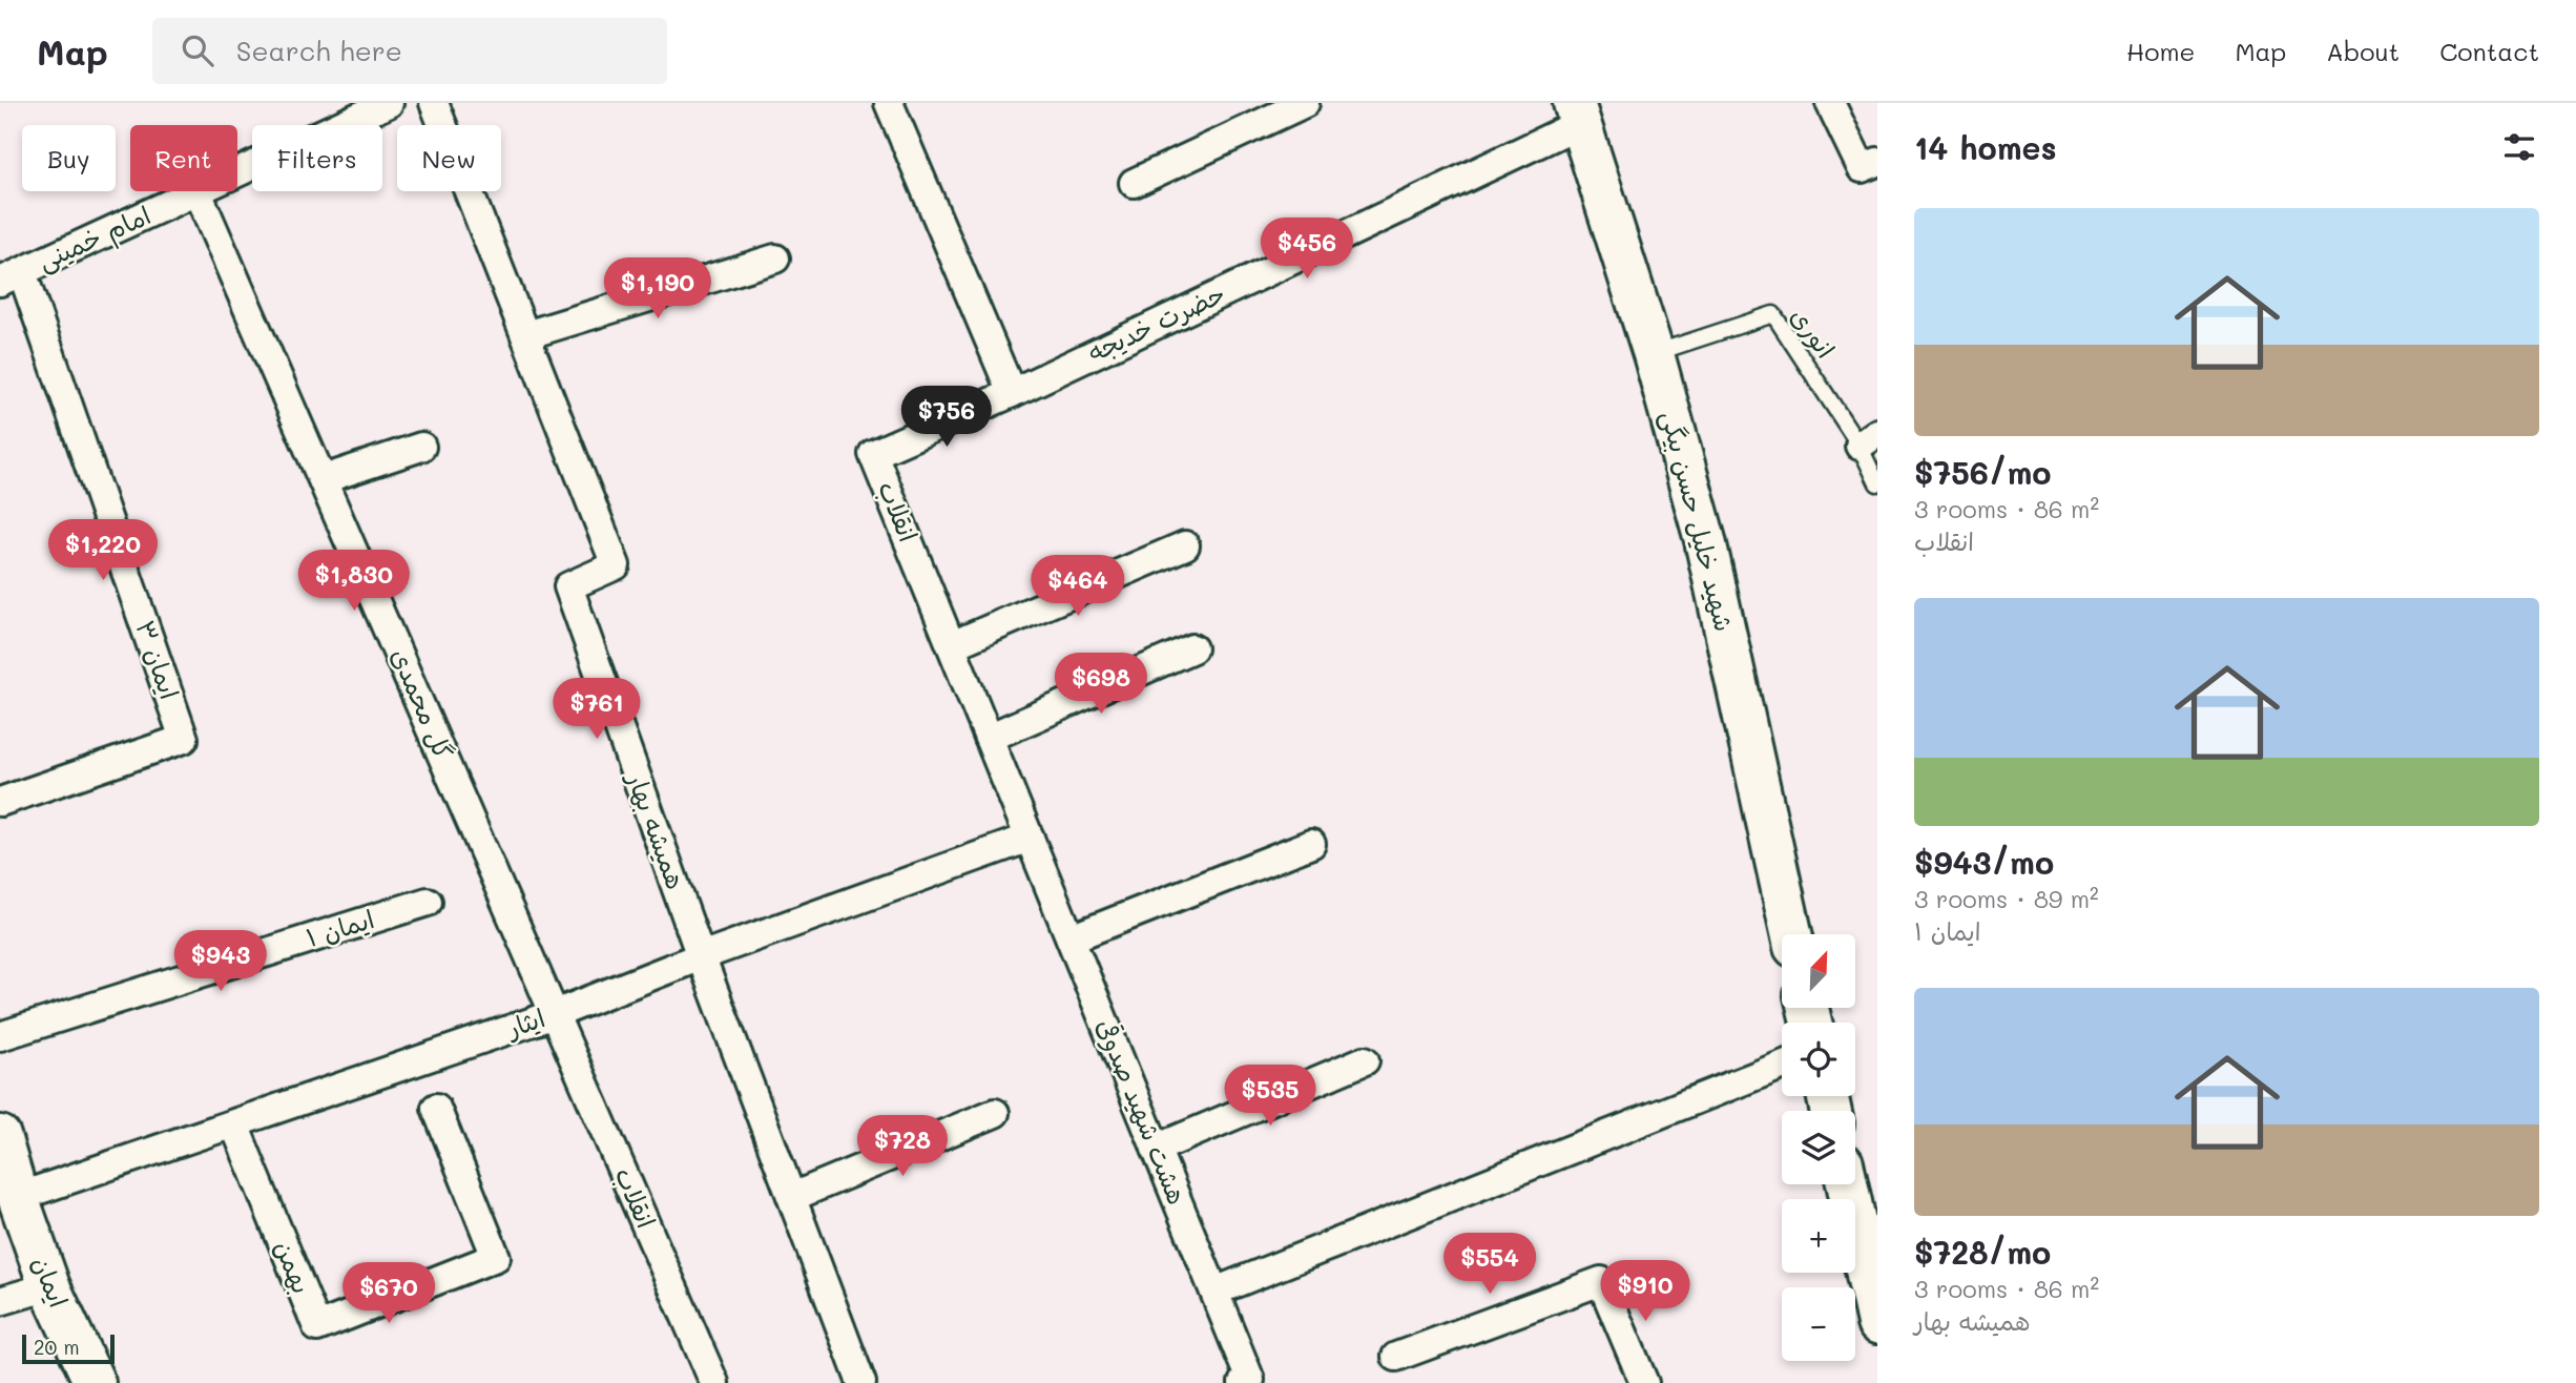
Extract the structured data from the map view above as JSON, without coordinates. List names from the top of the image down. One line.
{"streets":{"main road":["شهید خلیل حسن بیگی","ایمان"],"street":["امام خمینی","حضرت خدیجه","انقلاب","ایمان ۳","گل محمدی","همیشه بهار","ایمان ۱","ایثار","هشت شهید صدوقی","بهمن"],"lane":["انوری"]},"crossings":[["امام خمینی","ایمان ۳"],["امام خمینی","گل محمدی"],["حضرت خدیجه","انقلاب"],["حضرت خدیجه","شهید خلیل حسن بیگی"],["انوری","شهید خلیل حسن بیگی"],["انقلاب","گل محمدی"],["انقلاب","ایثار"],["انقلاب","هشت شهید صدوقی"],["گل محمدی","ایثار"],["همیشه بهار","ایثار"],["ایثار","هشت شهید صدوقی"],["ایثار","بهمن"],["ایثار","ایمان"]],"scale_bar":"20 m","north":"top right","page":{"header":"Map","search":"Search here","nav":["Home","Map","About","Contact"],"heading":"14 homes","chip":["Buy","Rent","Filters","New"],"list":[{"name":"$756/mo","note":"3 rooms · 86 m² · انقلاب"},{"name":"$943/mo","note":"3 rooms · 89 m² · ایمان ۱"},{"name":"$728/mo","note":"3 rooms · 86 m² · همیشه بهار"}],"price":["$456","$1,190","$756","$1,220","$1,830","$464","$698","$761","$943","$535","$728","$554","$910","$670"],"map_buttons":["+","−"],"scale":"20 m"}}
